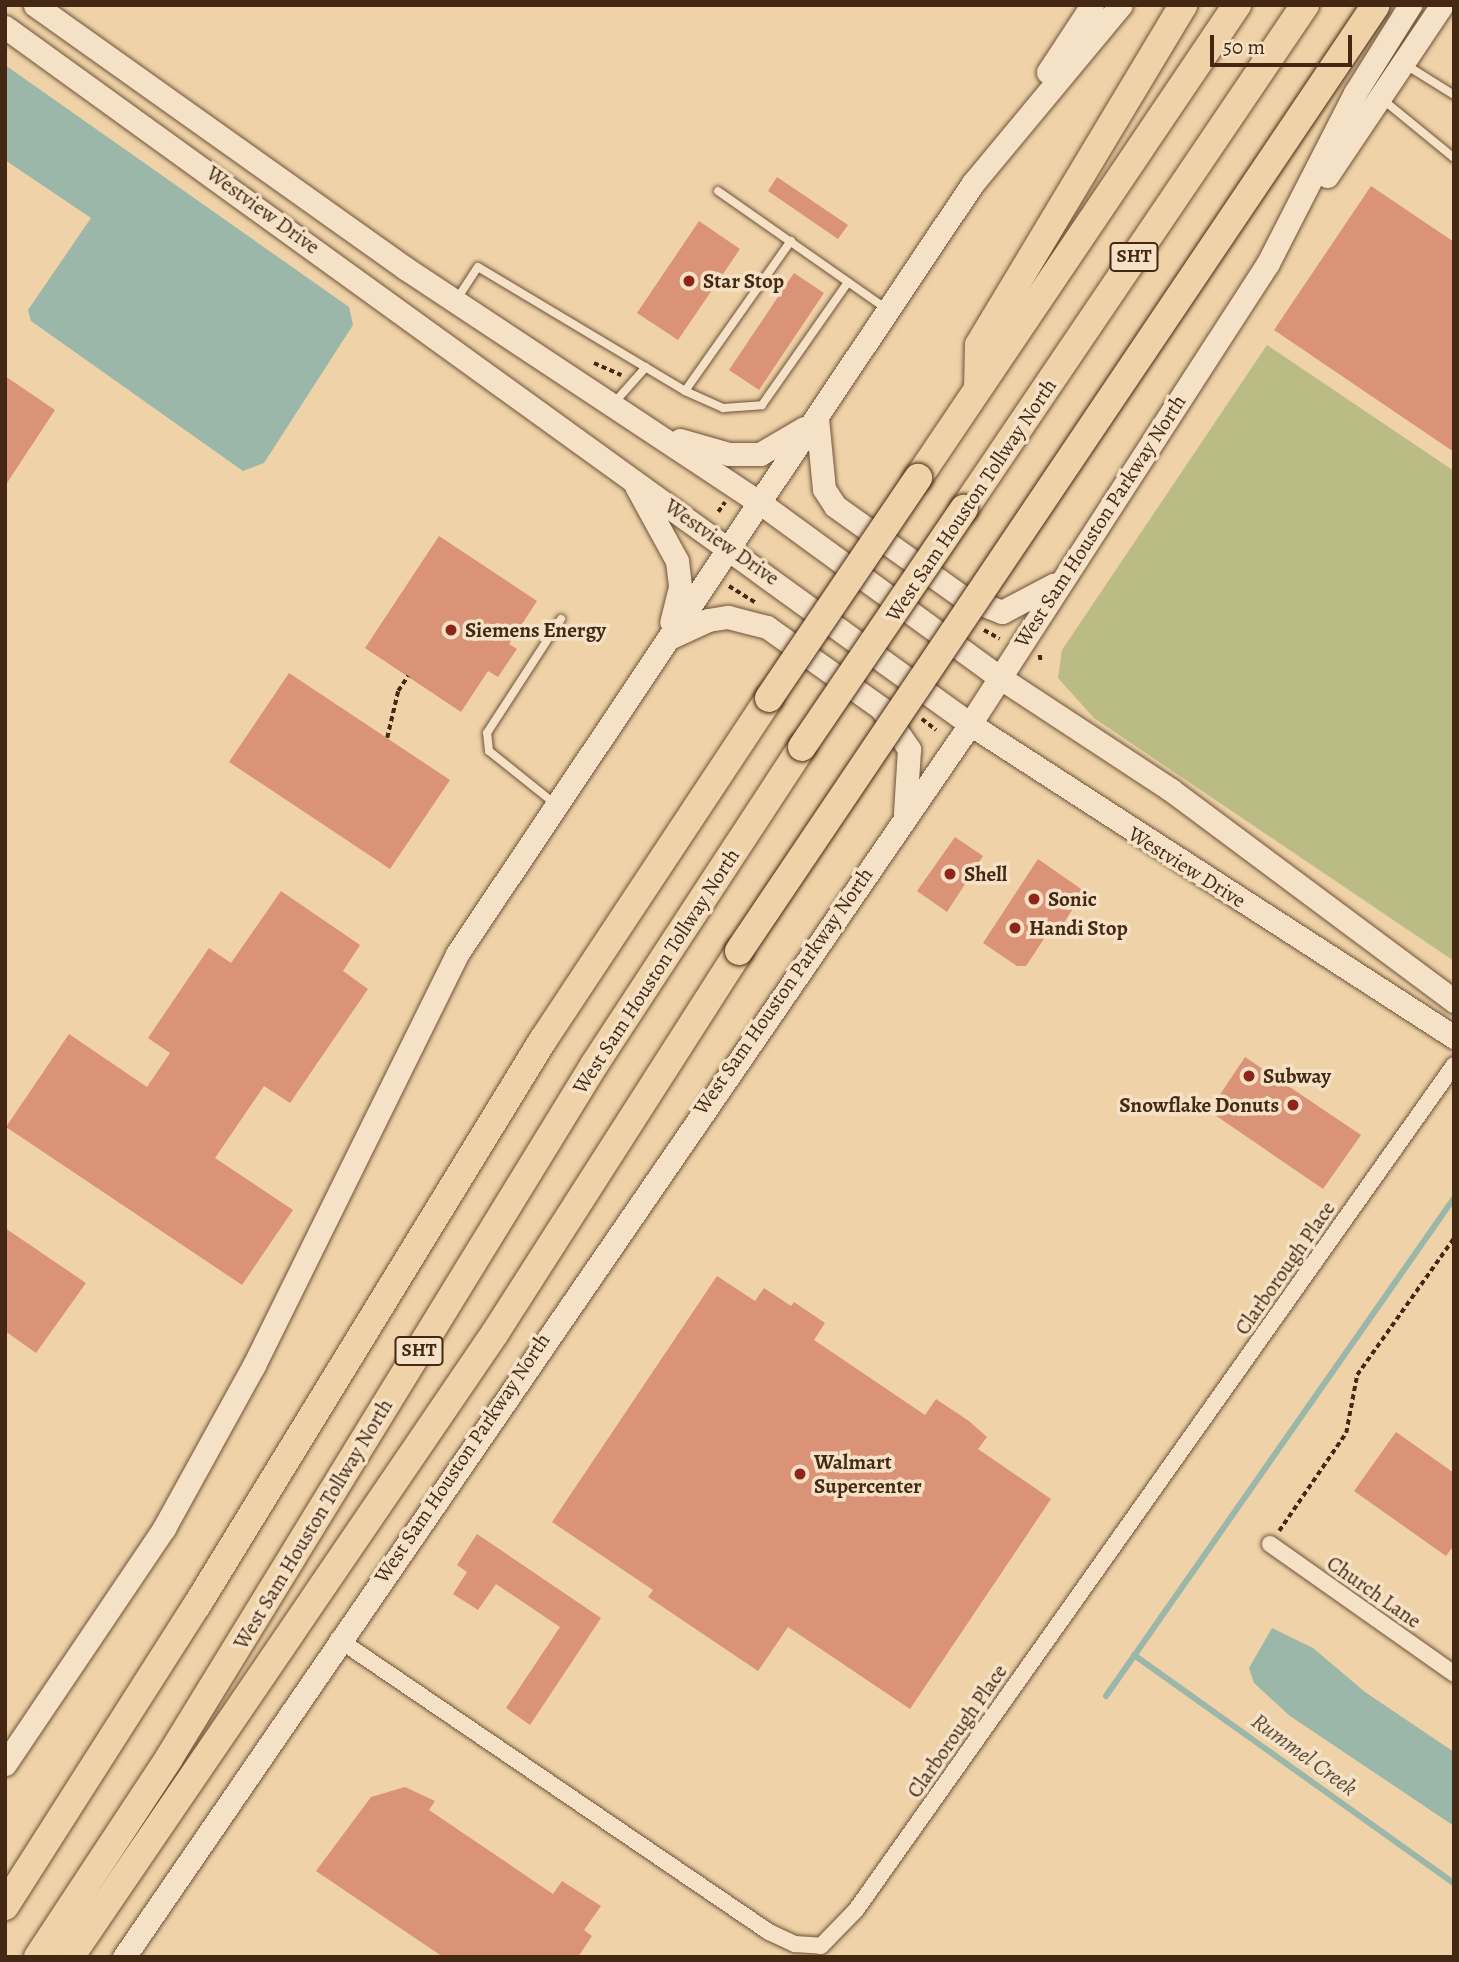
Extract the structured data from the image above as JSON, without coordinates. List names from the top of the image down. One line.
{"streets":{"highway":["SHT","West Sam Houston Tollway North"],"main road":["Westview Drive","West Sam Houston Parkway North"],"street":["Clarborough Place","Church Lane"]},"crossings":[["Westview Drive","West Sam Houston Parkway North"],["West Sam Houston Parkway North","Clarborough Place"]],"water":["Rummel Creek"],"places":["Star Stop","Siemens Energy","Shell","Sonic","Handi Stop","Subway","Snowflake Donuts","Walmart Supercenter"],"scale_bar":"50 m"}
